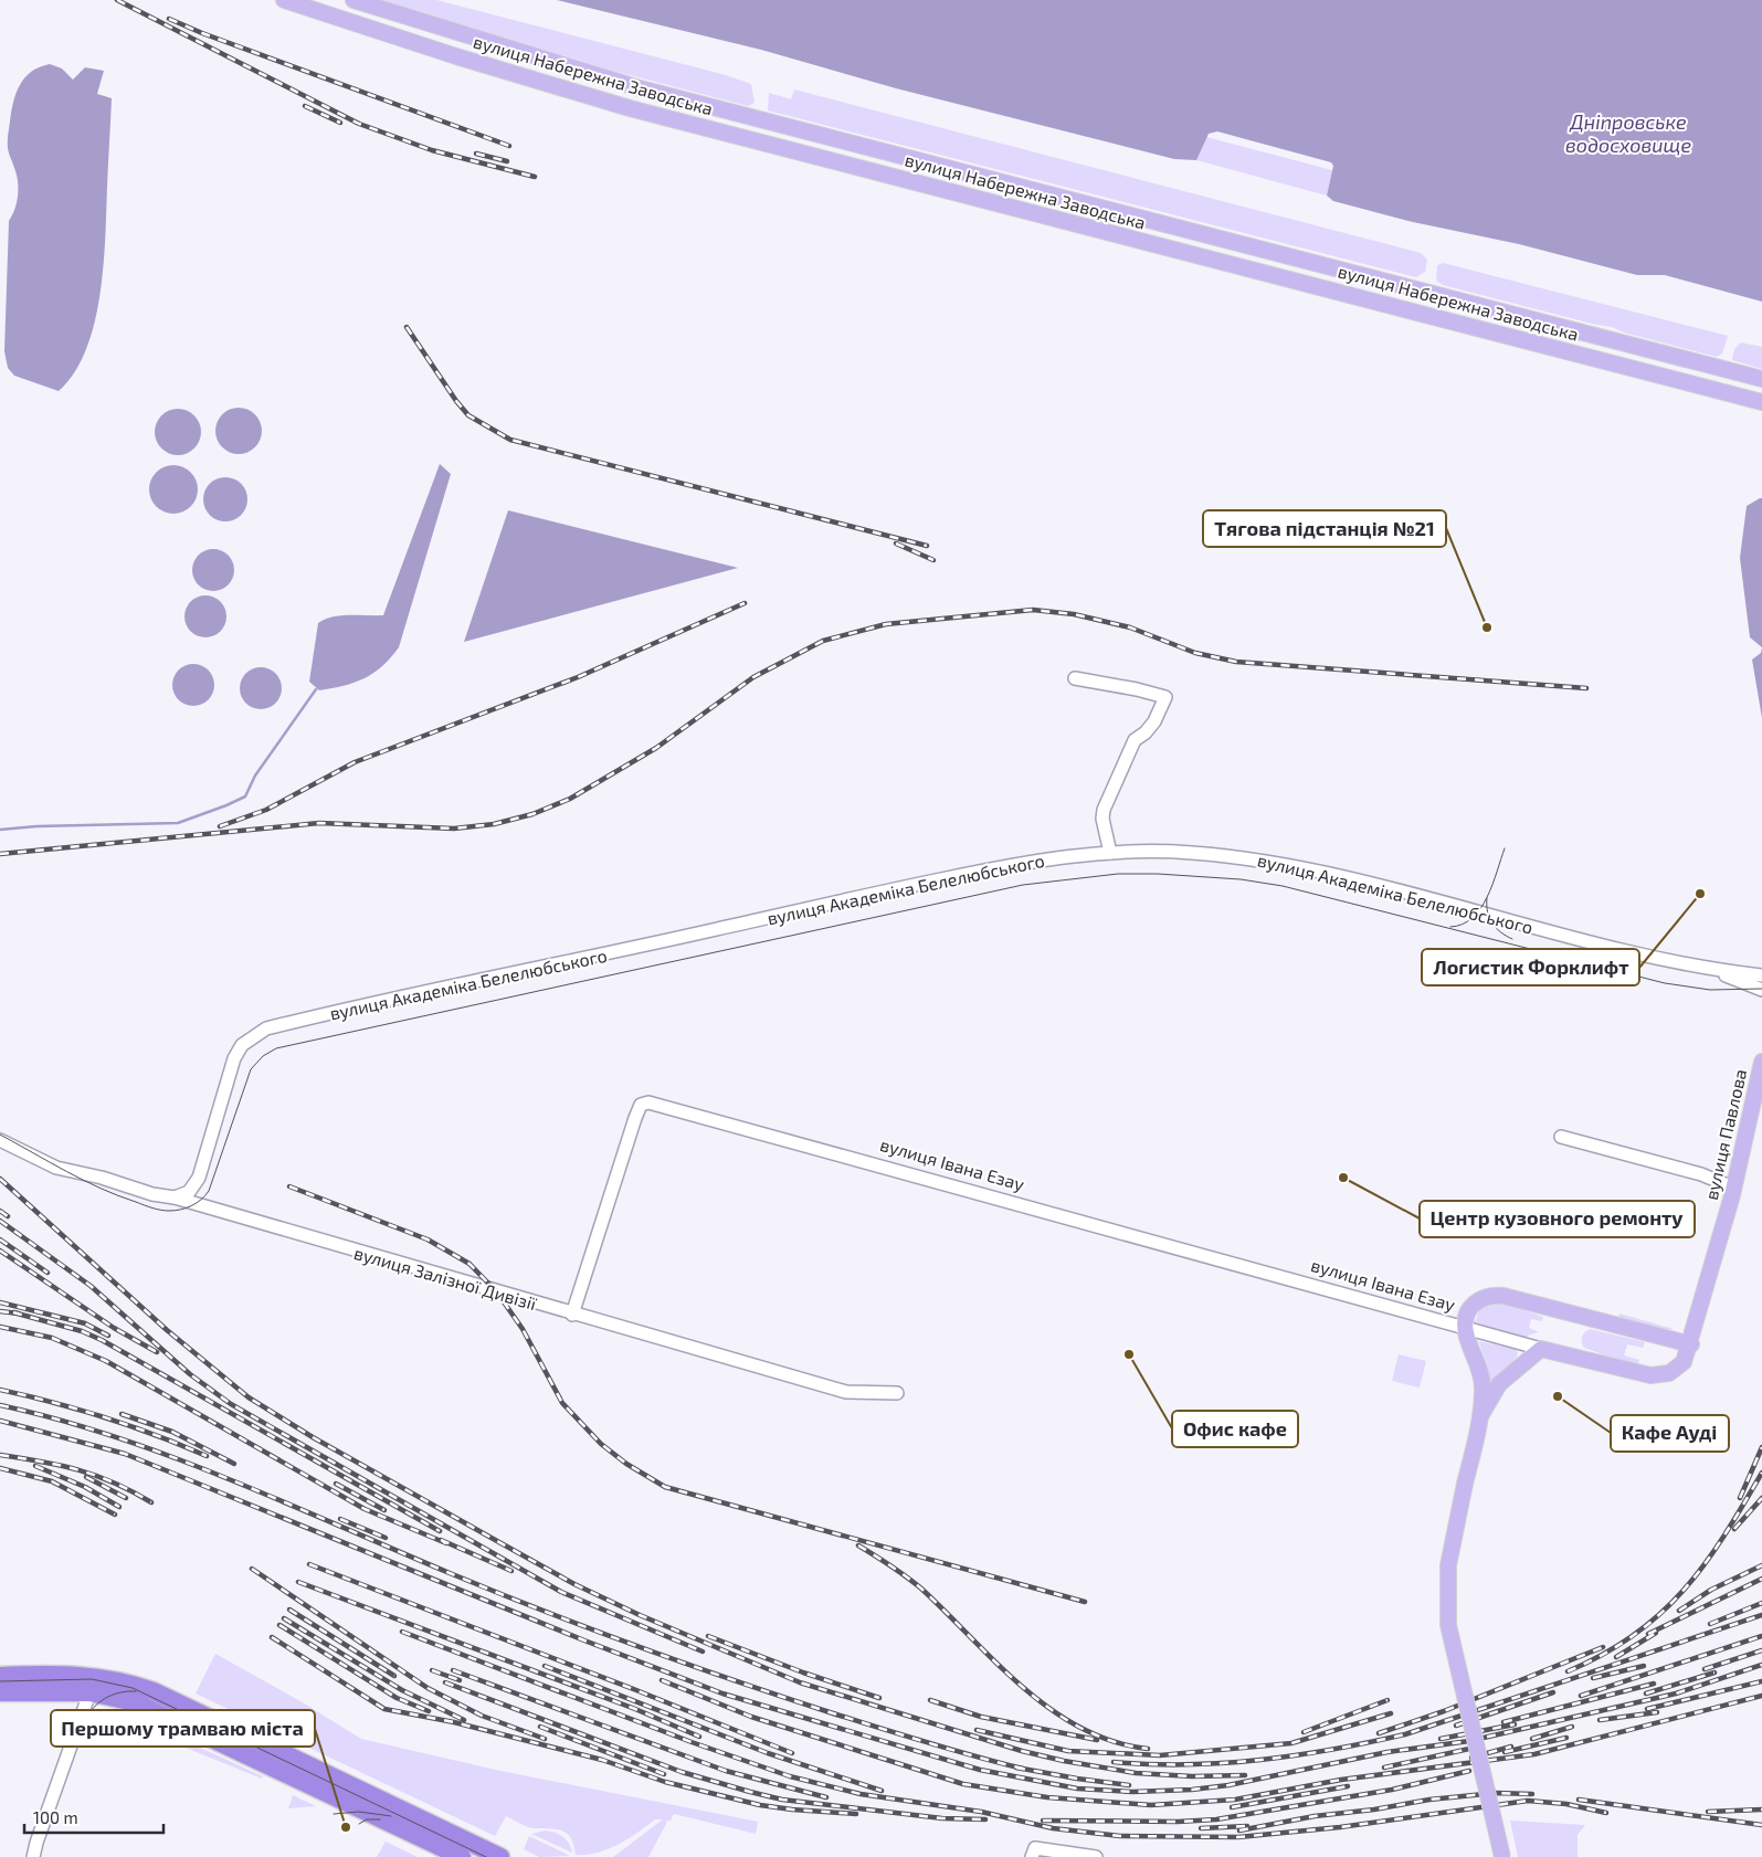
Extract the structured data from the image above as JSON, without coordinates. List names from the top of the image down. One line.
{"streets":{"main road":["вулиця Набережна Заводська","вулиця Павлова","вулиця Івана Езау"],"street":["вулиця Академіка Белелюбського","вулиця Залізної Дивізії"]},"crossings":[["вулиця Академіка Белелюбського","вулиця Залізної Дивізії"],["вулиця Павлова","вулиця Івана Езау"],["вулиця Івана Езау","вулиця Залізної Дивізії"]],"water":["Дніпровське водосховище"],"places":["Тягова пiдстанцiя №21","Логистик Форклифт","Центр кузовного ремонту","Офис кафе","Кафе Ауді","Першому трамваю міста"],"scale_bar":"100 m"}
